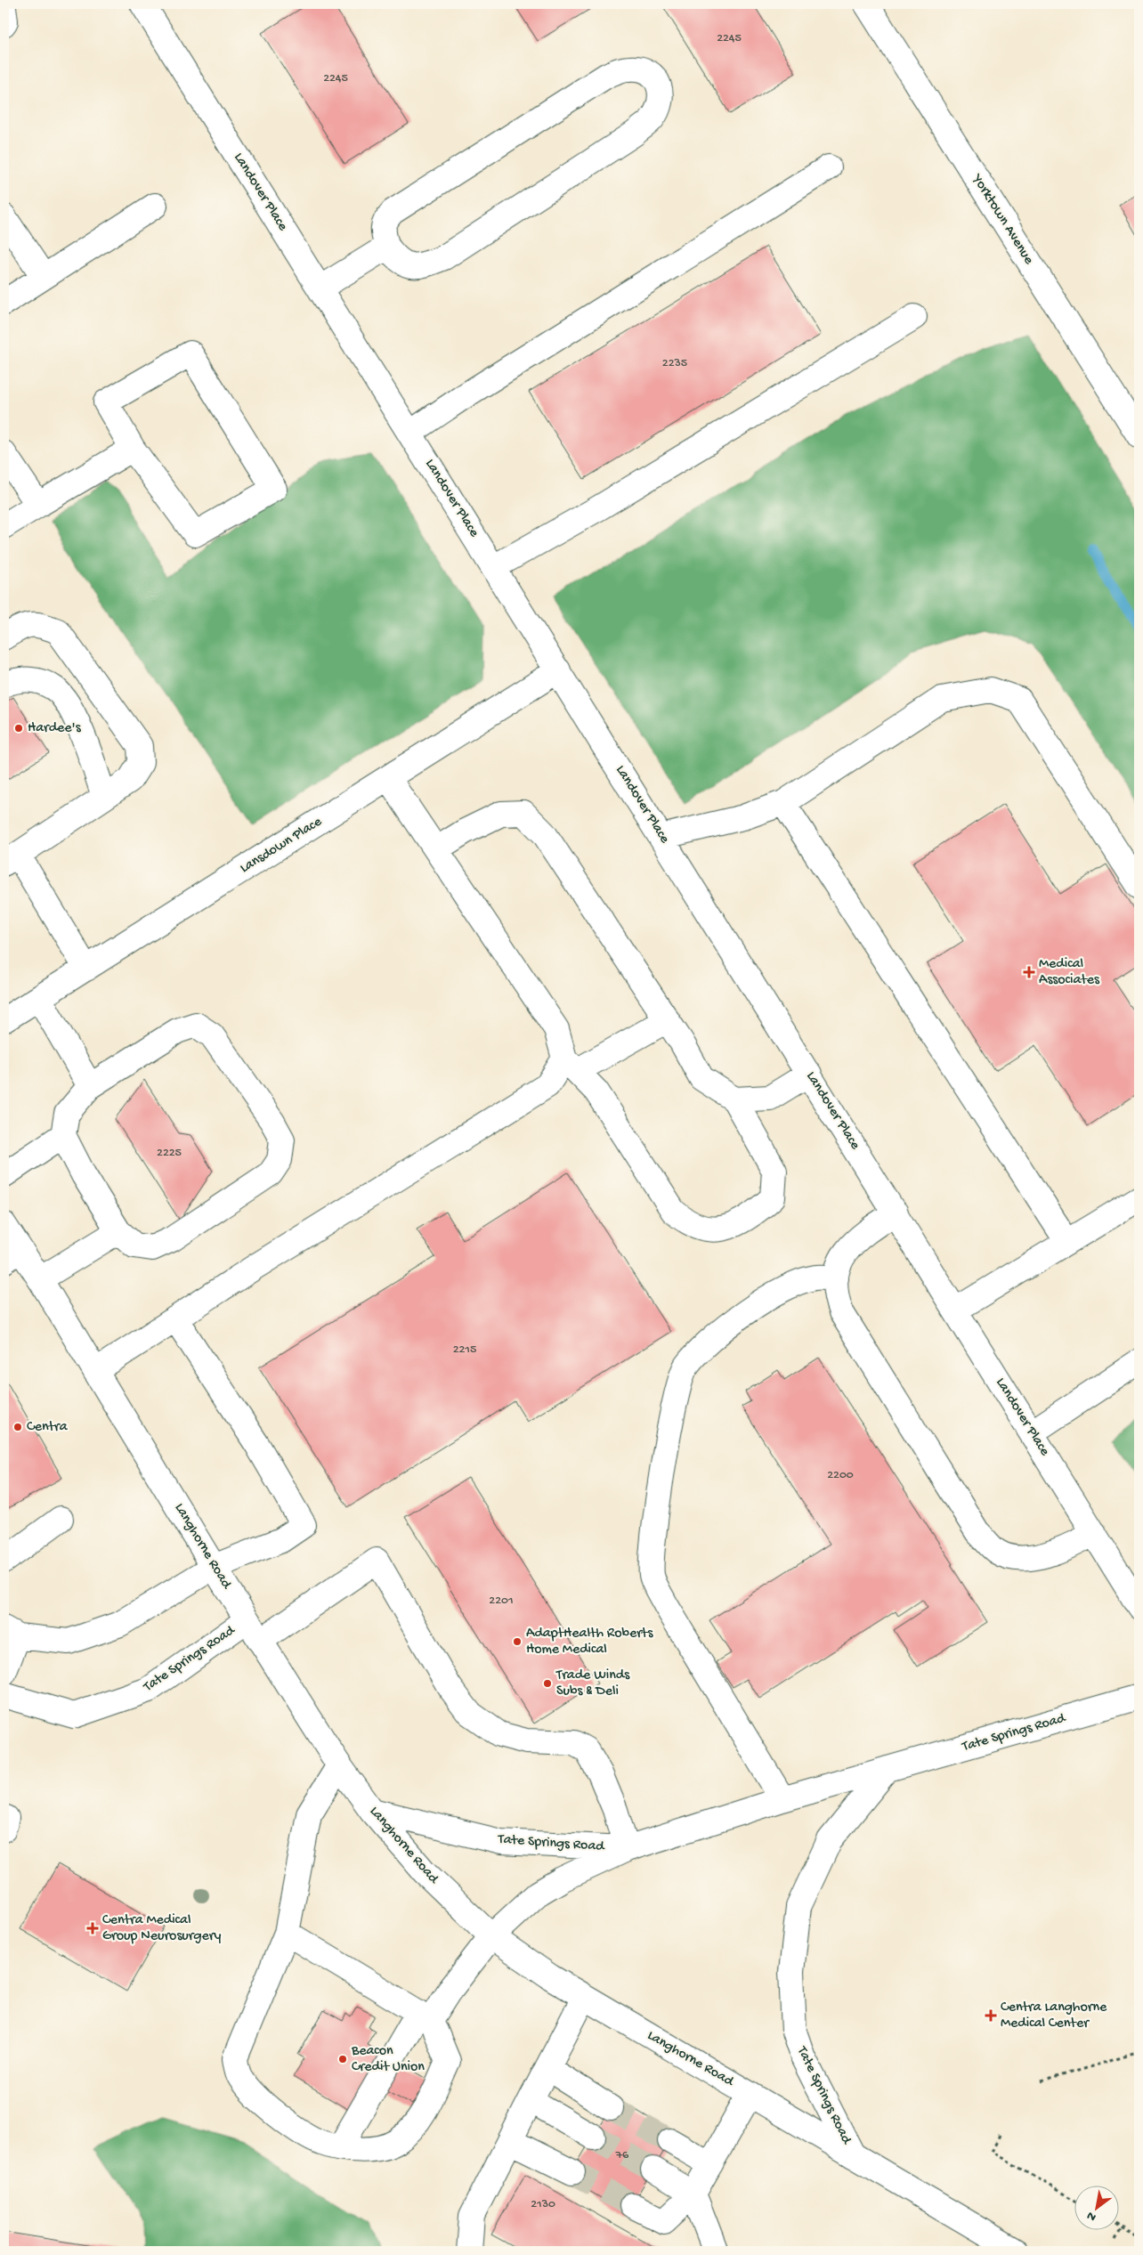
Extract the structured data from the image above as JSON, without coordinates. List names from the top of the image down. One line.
{"streets":{"street":["Landover Place","Yorktown Avenue","Lansdown Place","Langhorne Road","Tate Springs Road"]},"crossings":[["Landover Place","Lansdown Place"],["Langhorne Road","Tate Springs Road"]],"places":{"other":["Hardee's","Centra","AdaptHealth Roberts Home Medical","Trade Winds Subs & Deli","Beacon Credit Union"],"health":["Medical Associates","Centra Medical Group Neurosurgery","Centra Langhorne Medical Center"]},"house_numbers":["2245","2245","2235","2225","2215","2200","2201","76","2130"],"north":"bottom left"}
